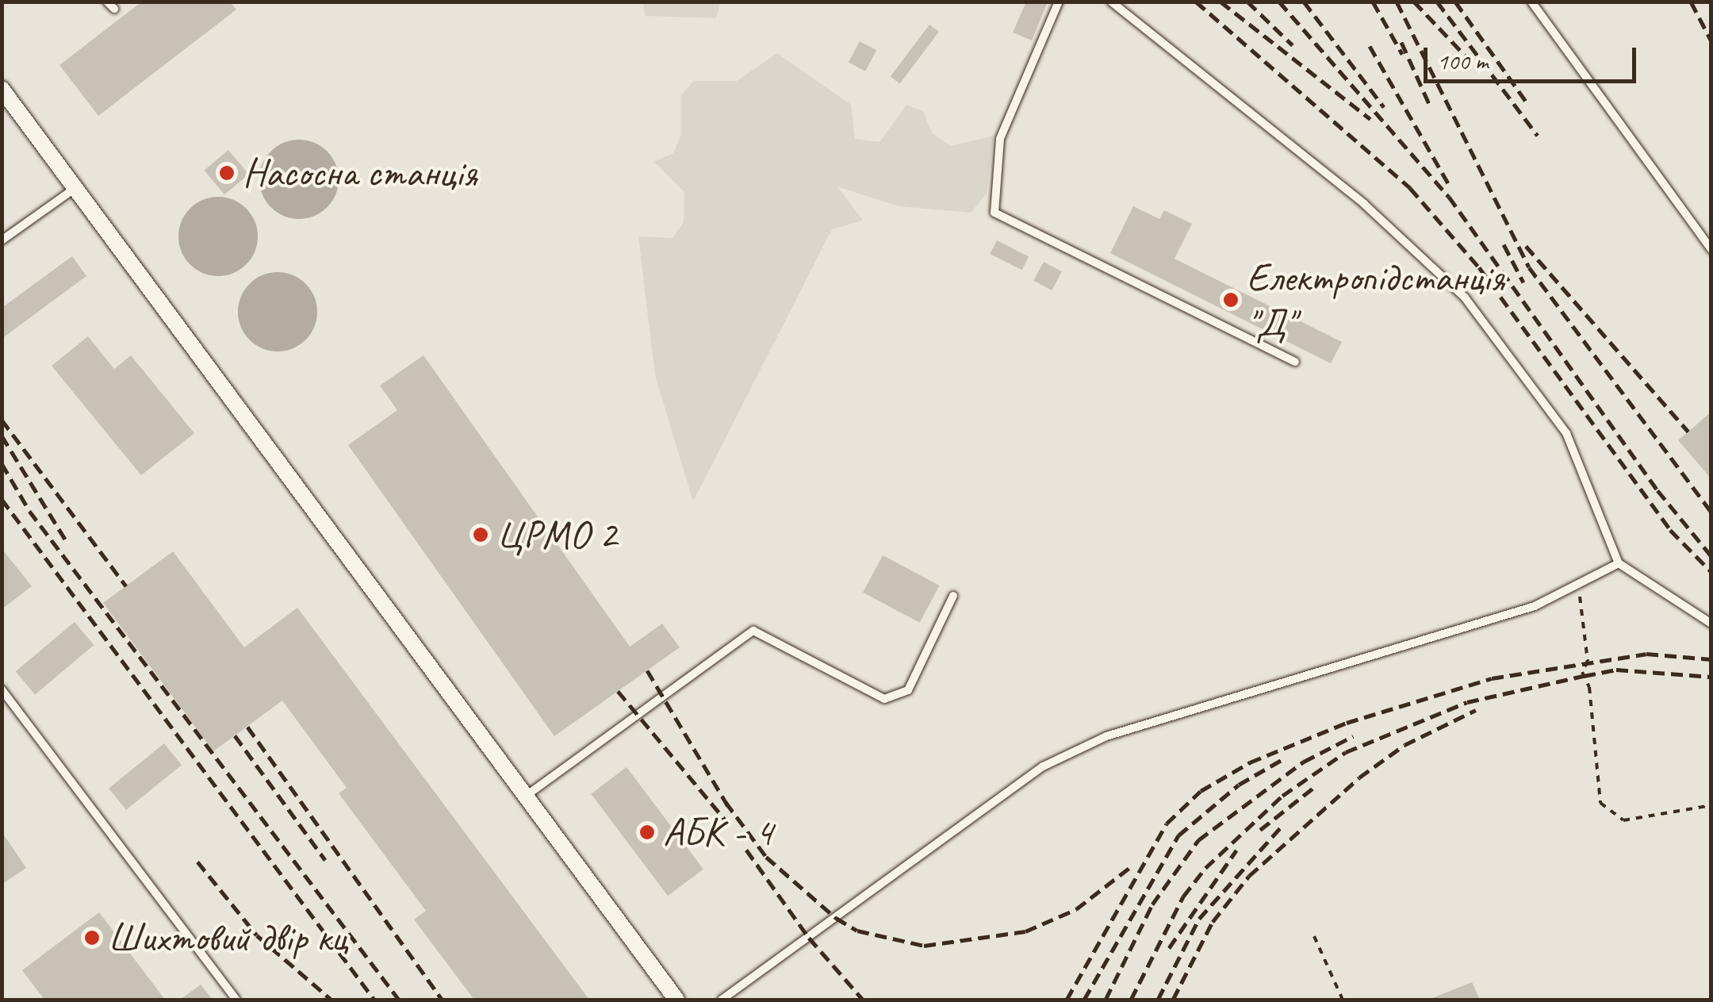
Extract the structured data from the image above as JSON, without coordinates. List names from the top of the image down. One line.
{"places":["Насосна станція","Електропідстанція \"Д\"","ЦРМО 2","АБК - 4","Шихтовий двір кц"],"scale_bar":"100 m"}
